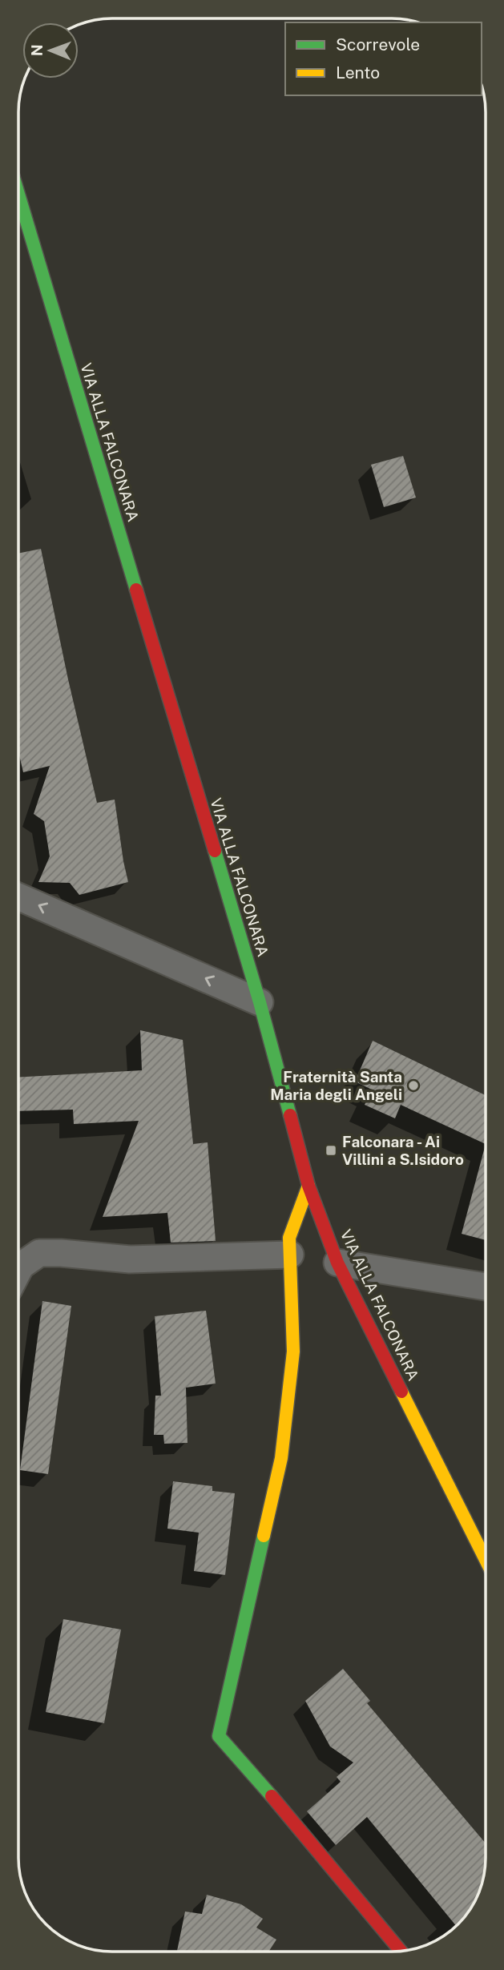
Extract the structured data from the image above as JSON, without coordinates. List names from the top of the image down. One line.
{"streets":{"street":["VIA ALLA FALCONARA"]},"places":{"other":["Fraternità Santa Maria degli Angeli"],"transit":["Falconara - Ai Villini a S.Isidoro"]},"legend":["Scorrevole","Lento"],"north":"left"}
